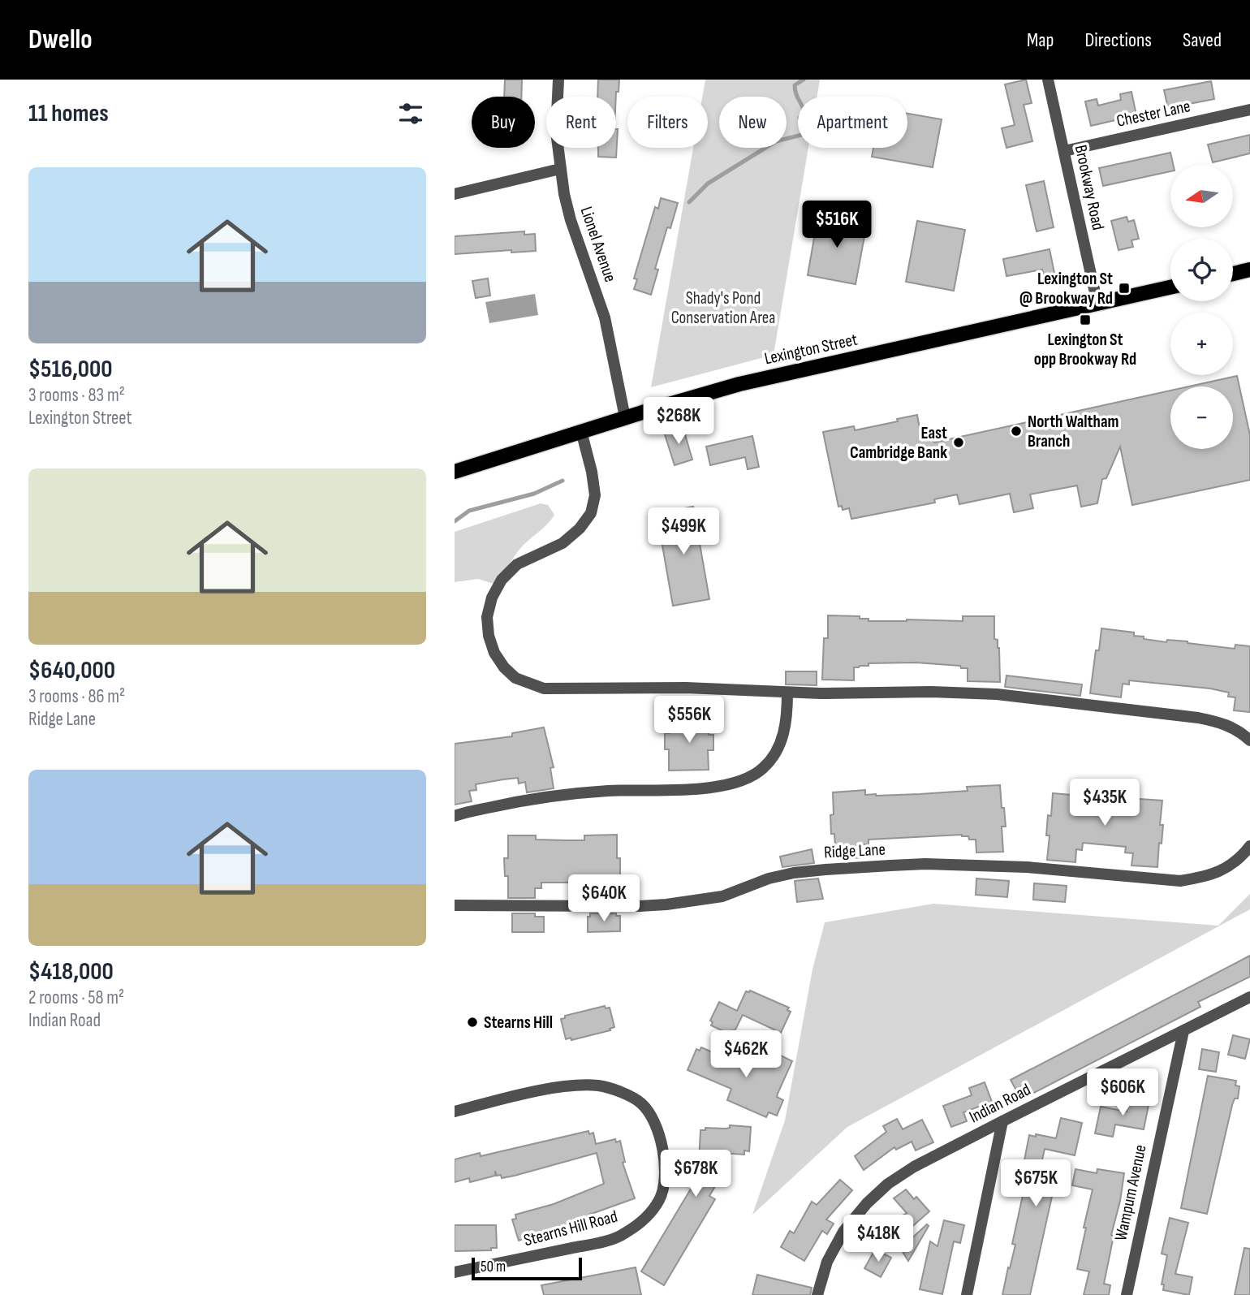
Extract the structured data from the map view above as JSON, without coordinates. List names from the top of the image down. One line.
{"streets":{"main road":["Lexington Street"],"street":["Chester Lane","Brookway Road","Lionel Avenue","Ridge Lane","Indian Road","Wampum Avenue","Stearns Hill Road"]},"crossings":[["Chester Lane","Brookway Road"],["Brookway Road","Lexington Street"],["Lionel Avenue","Lexington Street"],["Indian Road","Wampum Avenue"]],"parks":["Shady's Pond Conservation Area"],"places":{"transit":["Lexington St @ Brookway Rd","Lexington St opp Brookway Rd"],"other":["North Waltham Branch","East Cambridge Bank","Stearns Hill"]},"scale_bar":"50 m","north":"left","page":{"header":"Dwello","nav":["Map","Directions","Saved"],"heading":"11 homes","chip":["Buy","Rent","Filters","New","Apartment"],"list":[{"name":"$516,000","note":"3 rooms · 83 m² · Lexington Street"},{"name":"$640,000","note":"3 rooms · 86 m² · Ridge Lane"},{"name":"$418,000","note":"2 rooms · 58 m² · Indian Road"}],"map_buttons":["+","−"],"price":["$516K","$268K","$499K","$556K","$435K","$640K","$462K","$606K","$678K","$675K","$418K"],"scale":"50 m"}}
